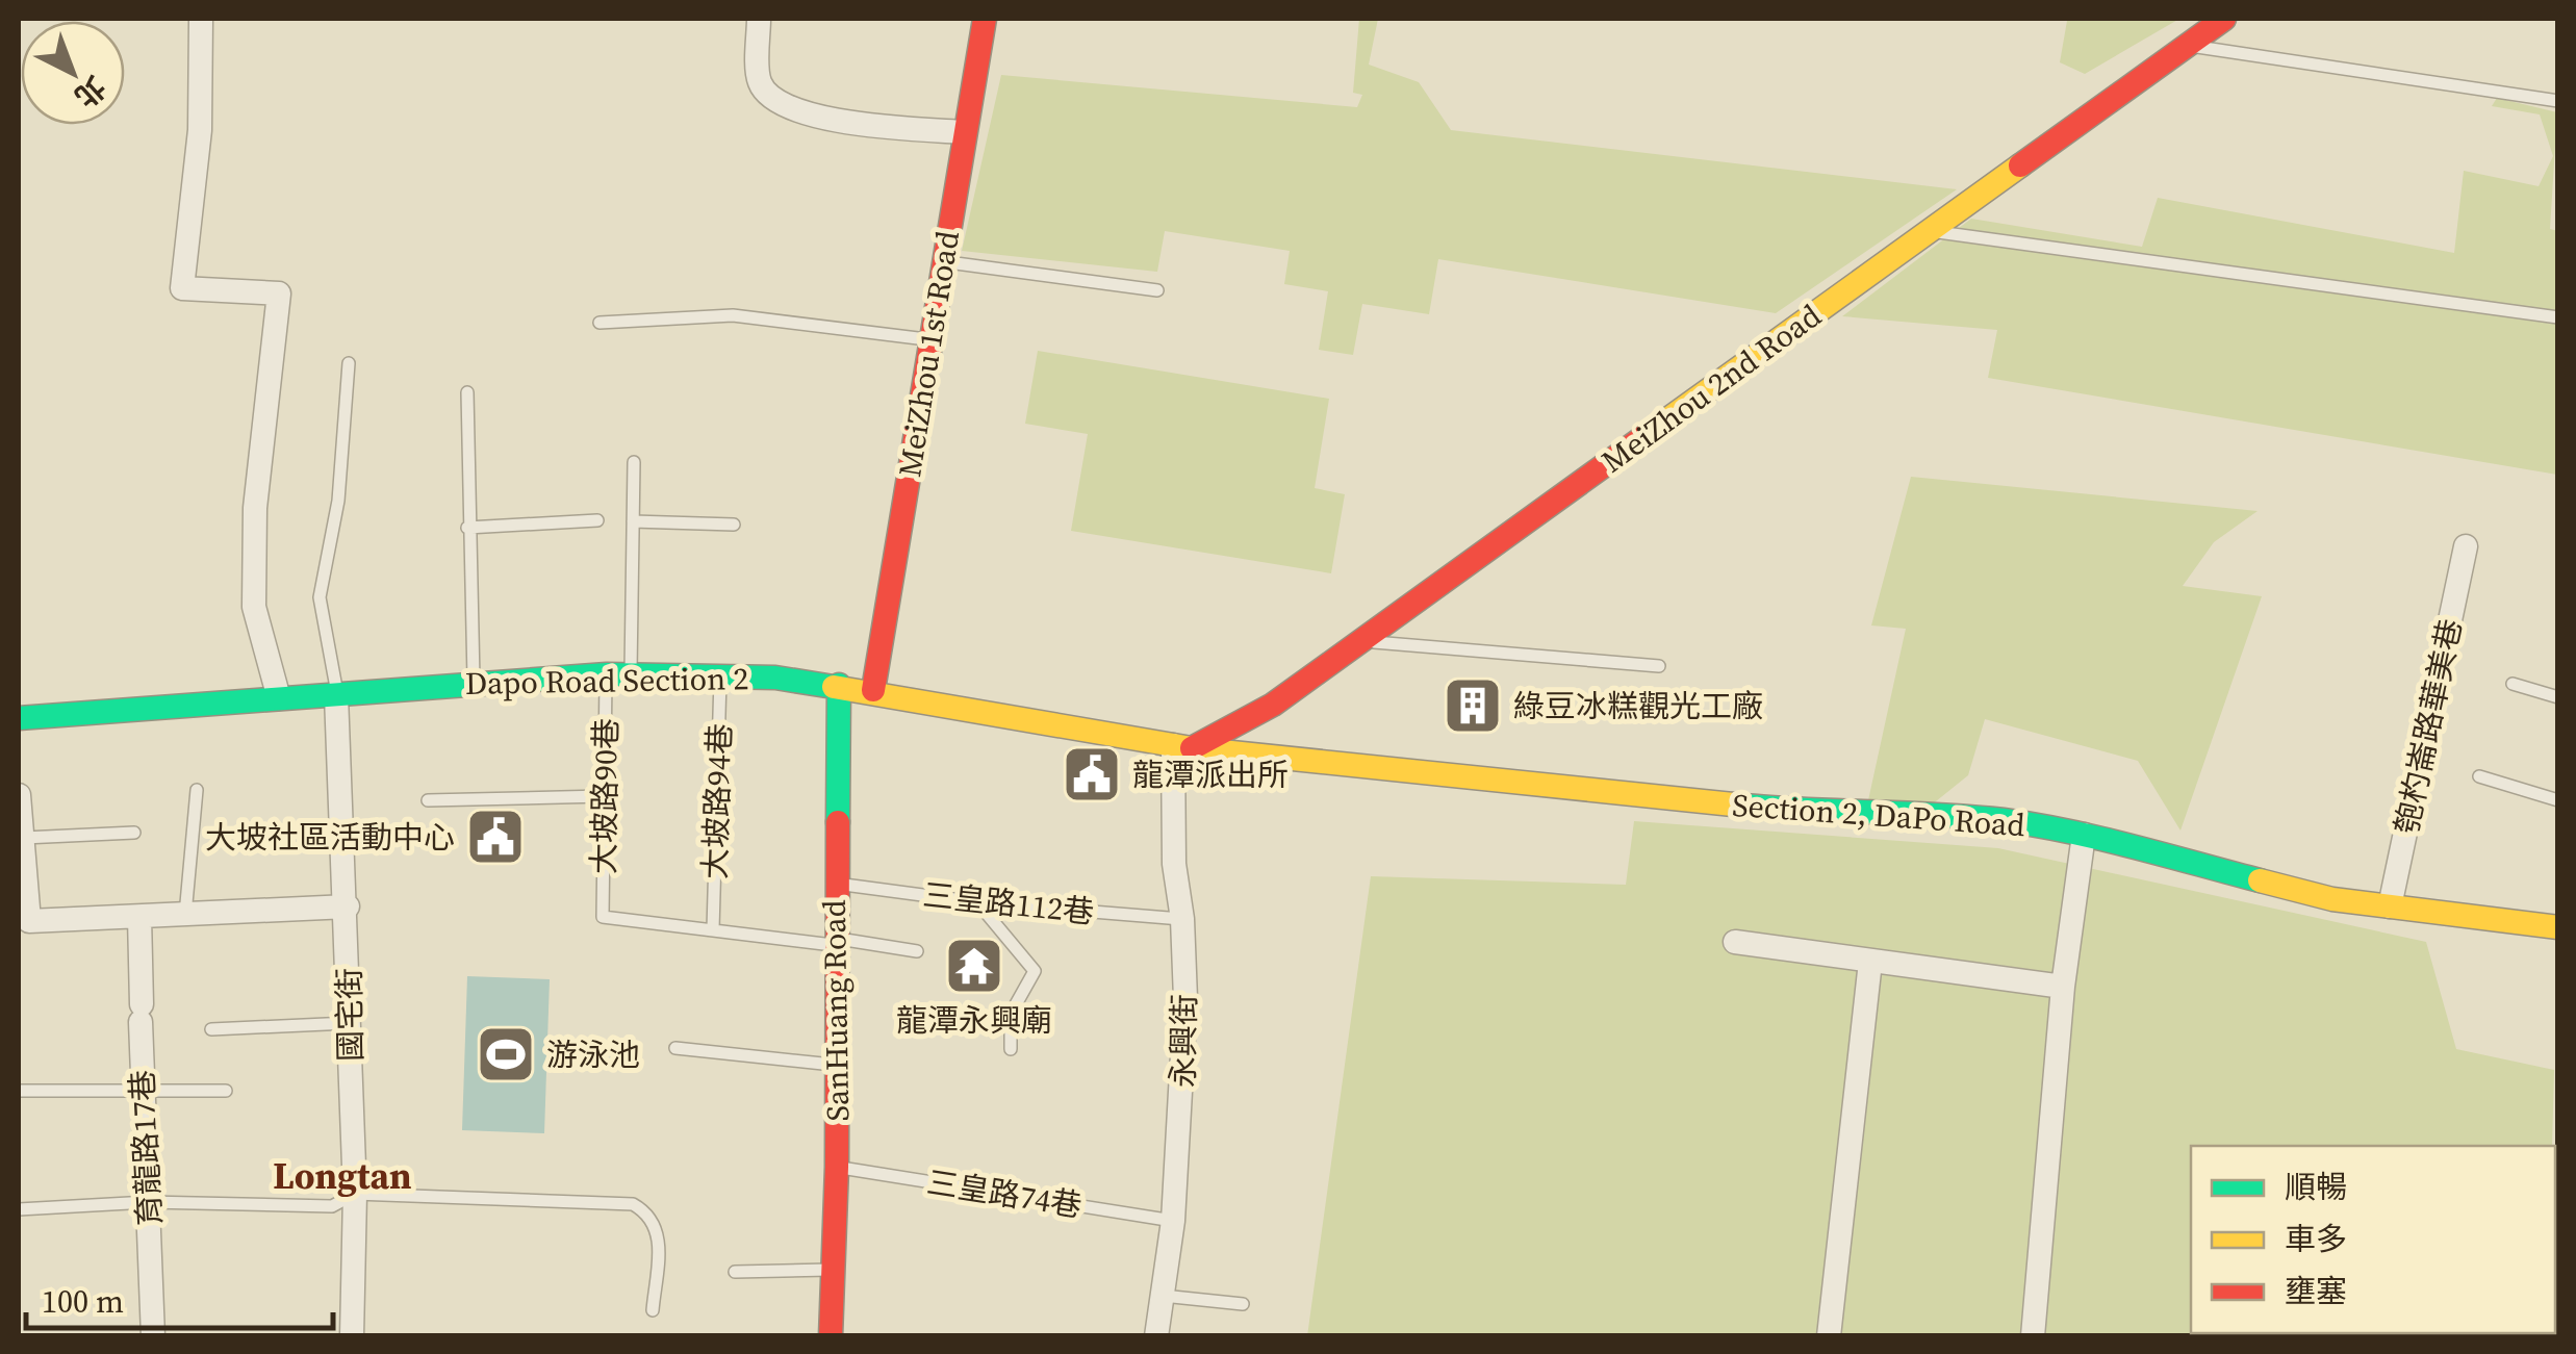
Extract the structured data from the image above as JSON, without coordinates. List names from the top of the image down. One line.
{"streets":{"street":["MeiZhou 1st Road","MeiZhou 2nd Road","Dapo Road Section 2","匏杓崙路華美巷","Section 2, DaPo Road","SanHuang Road","國宅街","永興街","育龍路17巷"],"lane":["大坡路90巷","大坡路94巷","三皇路112巷","三皇路74巷"]},"crossings":[["MeiZhou 1st Road","Dapo Road Section 2"],["MeiZhou 2nd Road","Dapo Road Section 2"],["MeiZhou 2nd Road","Section 2, DaPo Road"],["MeiZhou 2nd Road","永興街"],["Dapo Road Section 2","大坡路90巷"],["Dapo Road Section 2","大坡路94巷"],["Dapo Road Section 2","Section 2, DaPo Road"],["Dapo Road Section 2","SanHuang Road"],["Dapo Road Section 2","國宅街"],["Dapo Road Section 2","永興街"],["匏杓崙路華美巷","Section 2, DaPo Road"],["大坡路90巷","大坡路94巷"],["Section 2, DaPo Road","永興街"],["三皇路112巷","SanHuang Road"],["三皇路112巷","永興街"],["SanHuang Road","三皇路74巷"],["永興街","三皇路74巷"]],"districts":["Longtan"],"places":{"building":["綠豆冰糕觀光工廠"],"public building":["龍潭派出所","大坡社區活動中心"],"temple":["龍潭永興廟"],"sports":["游泳池"]},"legend":["順暢","車多","壅塞"],"scale_bar":"100 m","north":"bottom right"}
